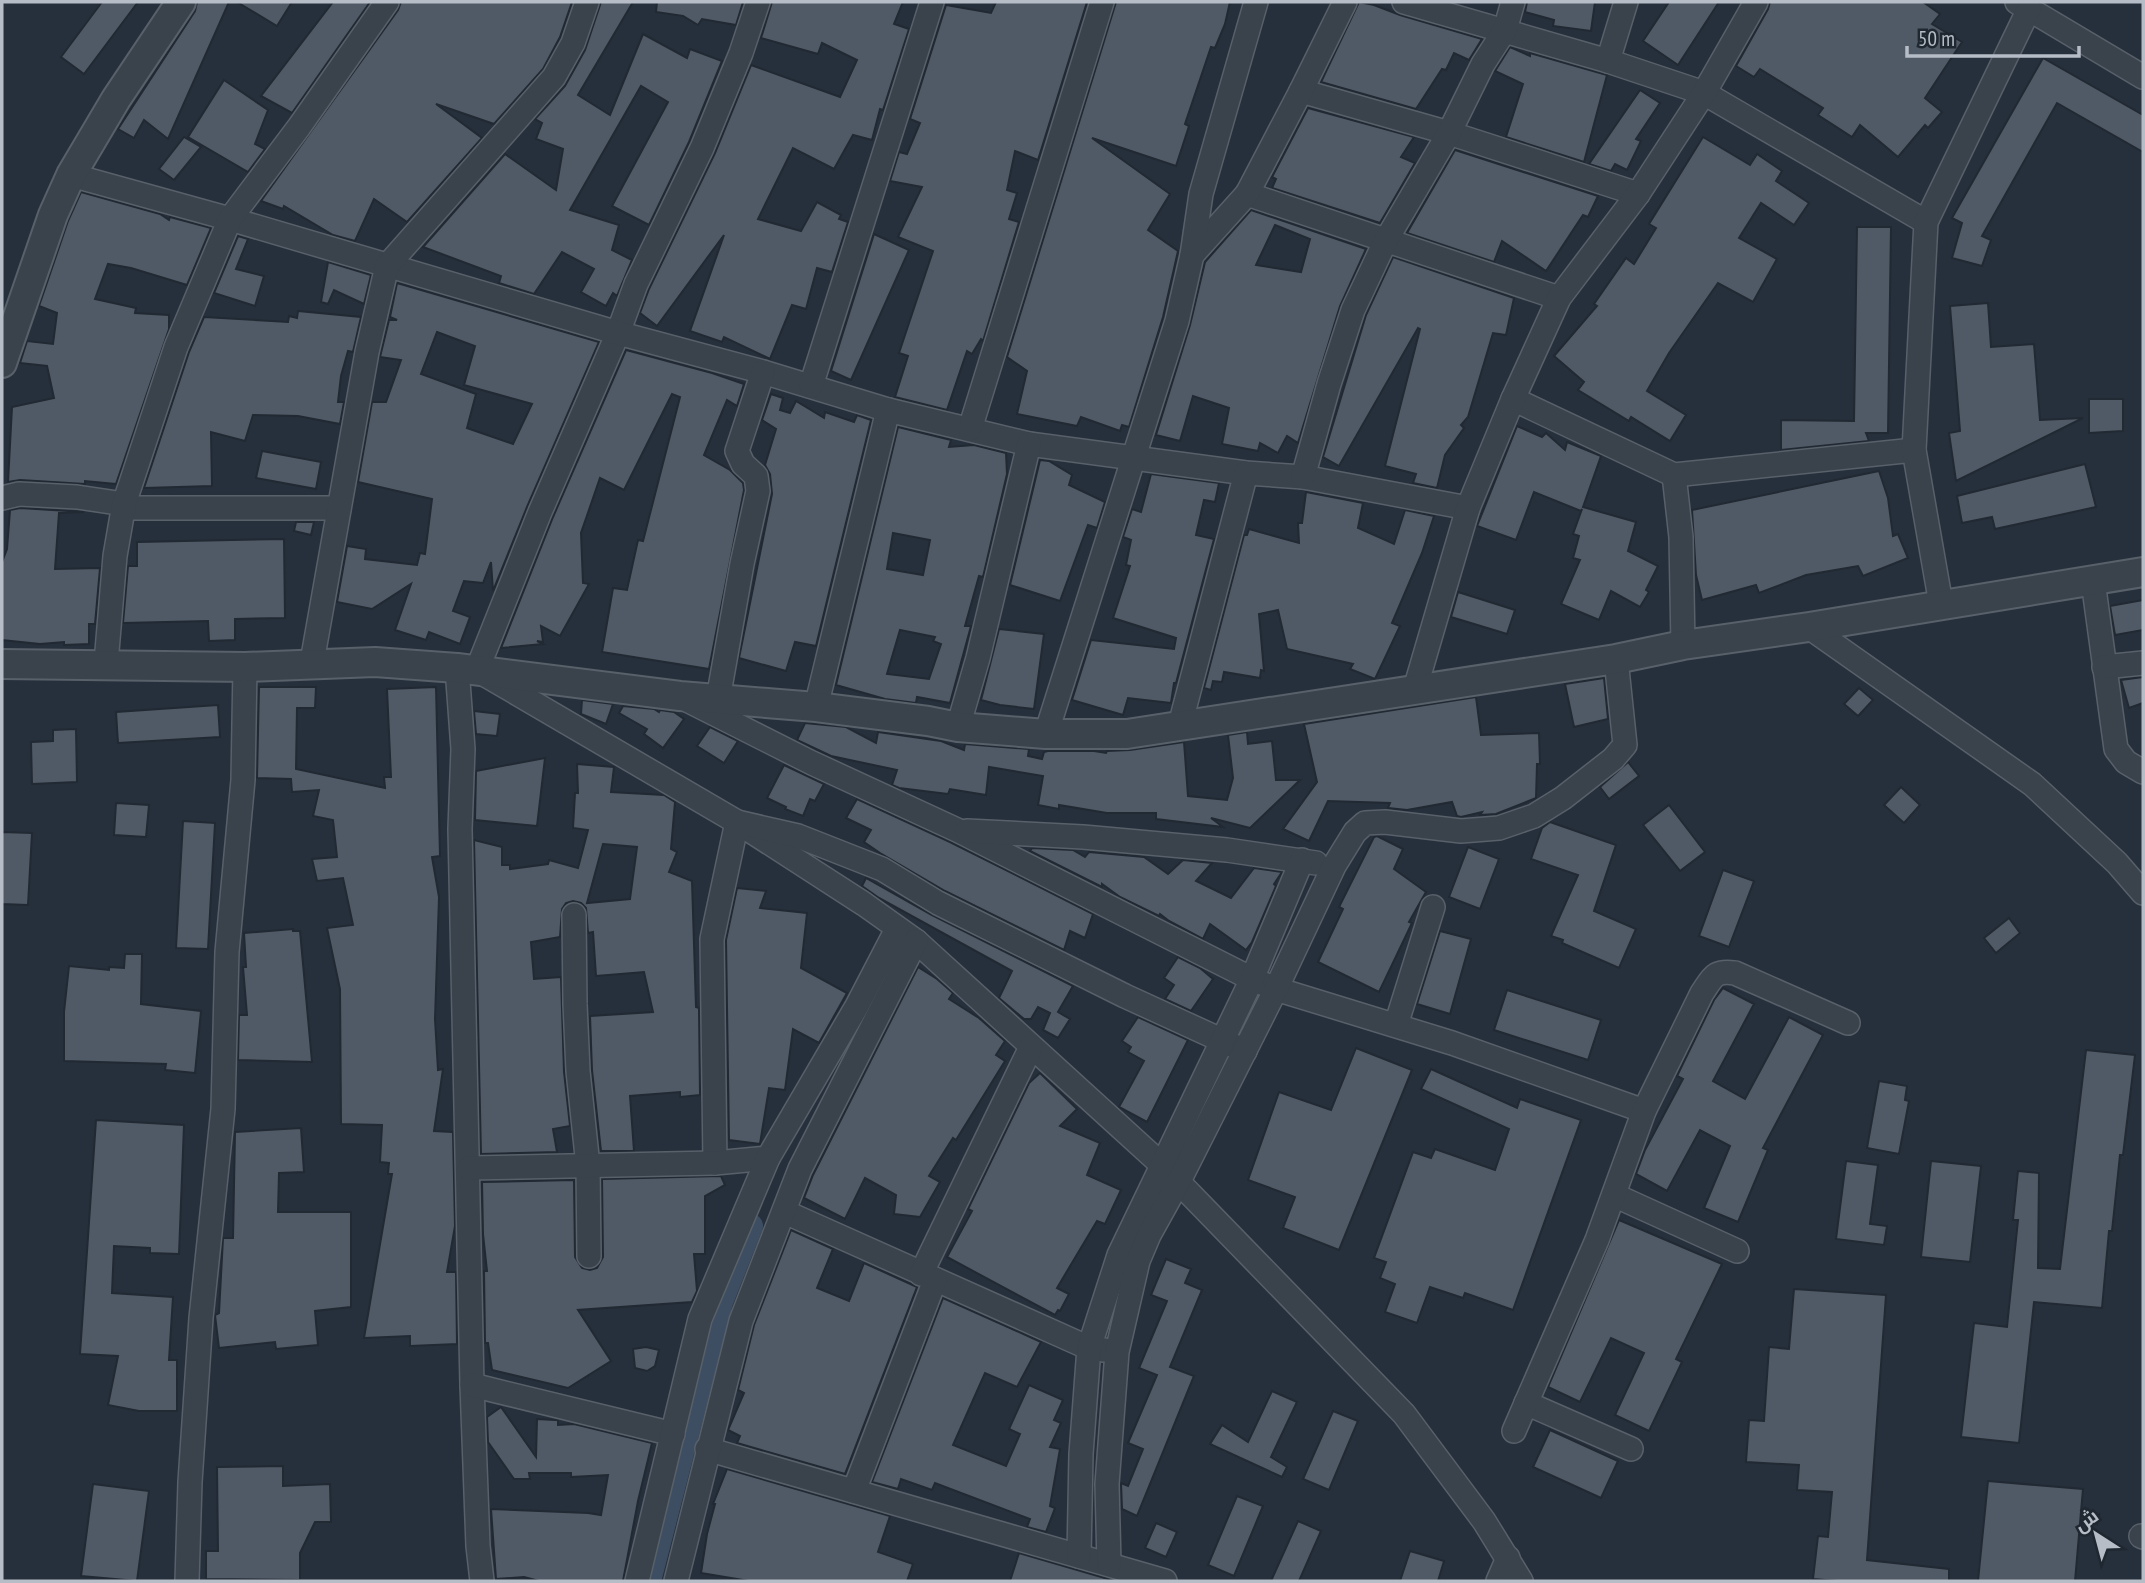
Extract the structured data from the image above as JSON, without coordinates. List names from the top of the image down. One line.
{"scale_bar":"50 m","north":"top left"}
